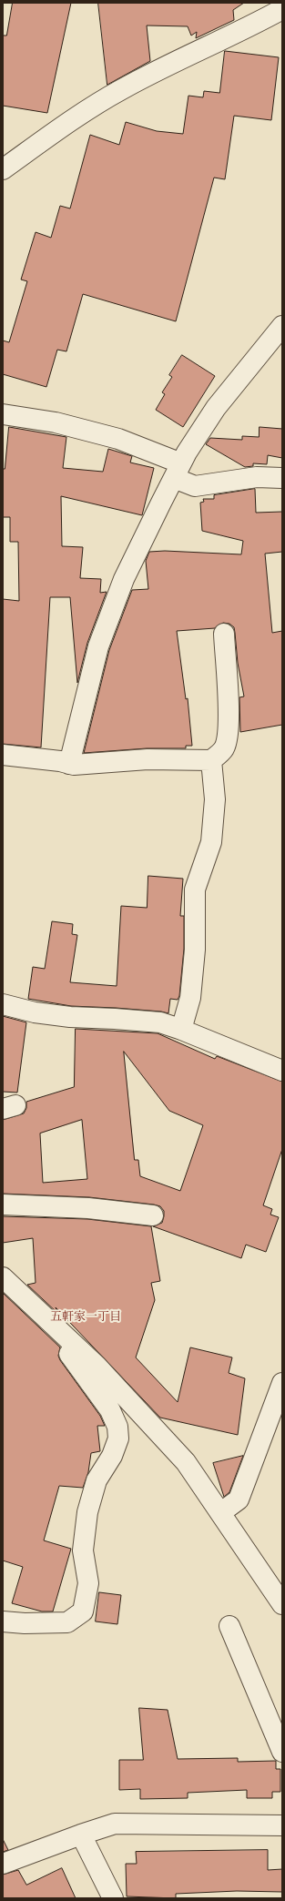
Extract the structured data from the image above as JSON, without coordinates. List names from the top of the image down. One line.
{"districts":["五軒家一丁目"]}
